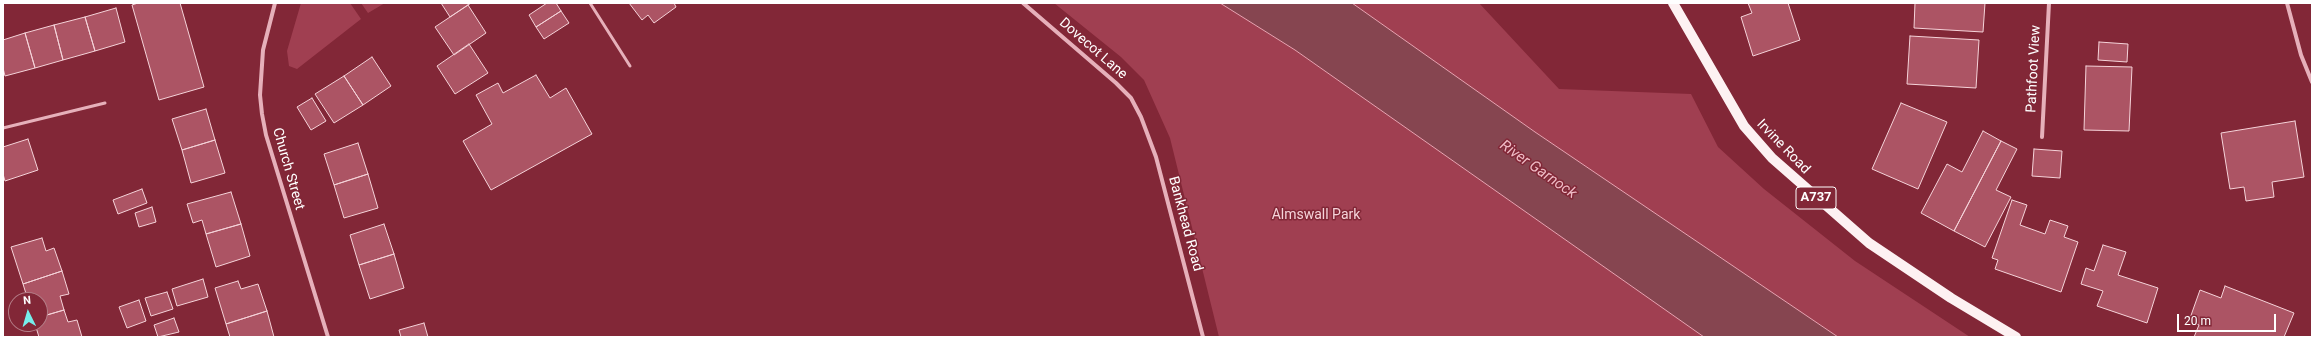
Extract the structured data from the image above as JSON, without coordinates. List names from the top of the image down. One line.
{"streets":{"main road":["Irvine Road","A737"],"street":["Dovecot Lane","Pathfoot View","Church Street","Bankhead Road"]},"crossings":[["Dovecot Lane","Bankhead Road"]],"water":["River Garnock"],"parks":["Almswall Park"],"scale_bar":"20 m","north":"top"}
